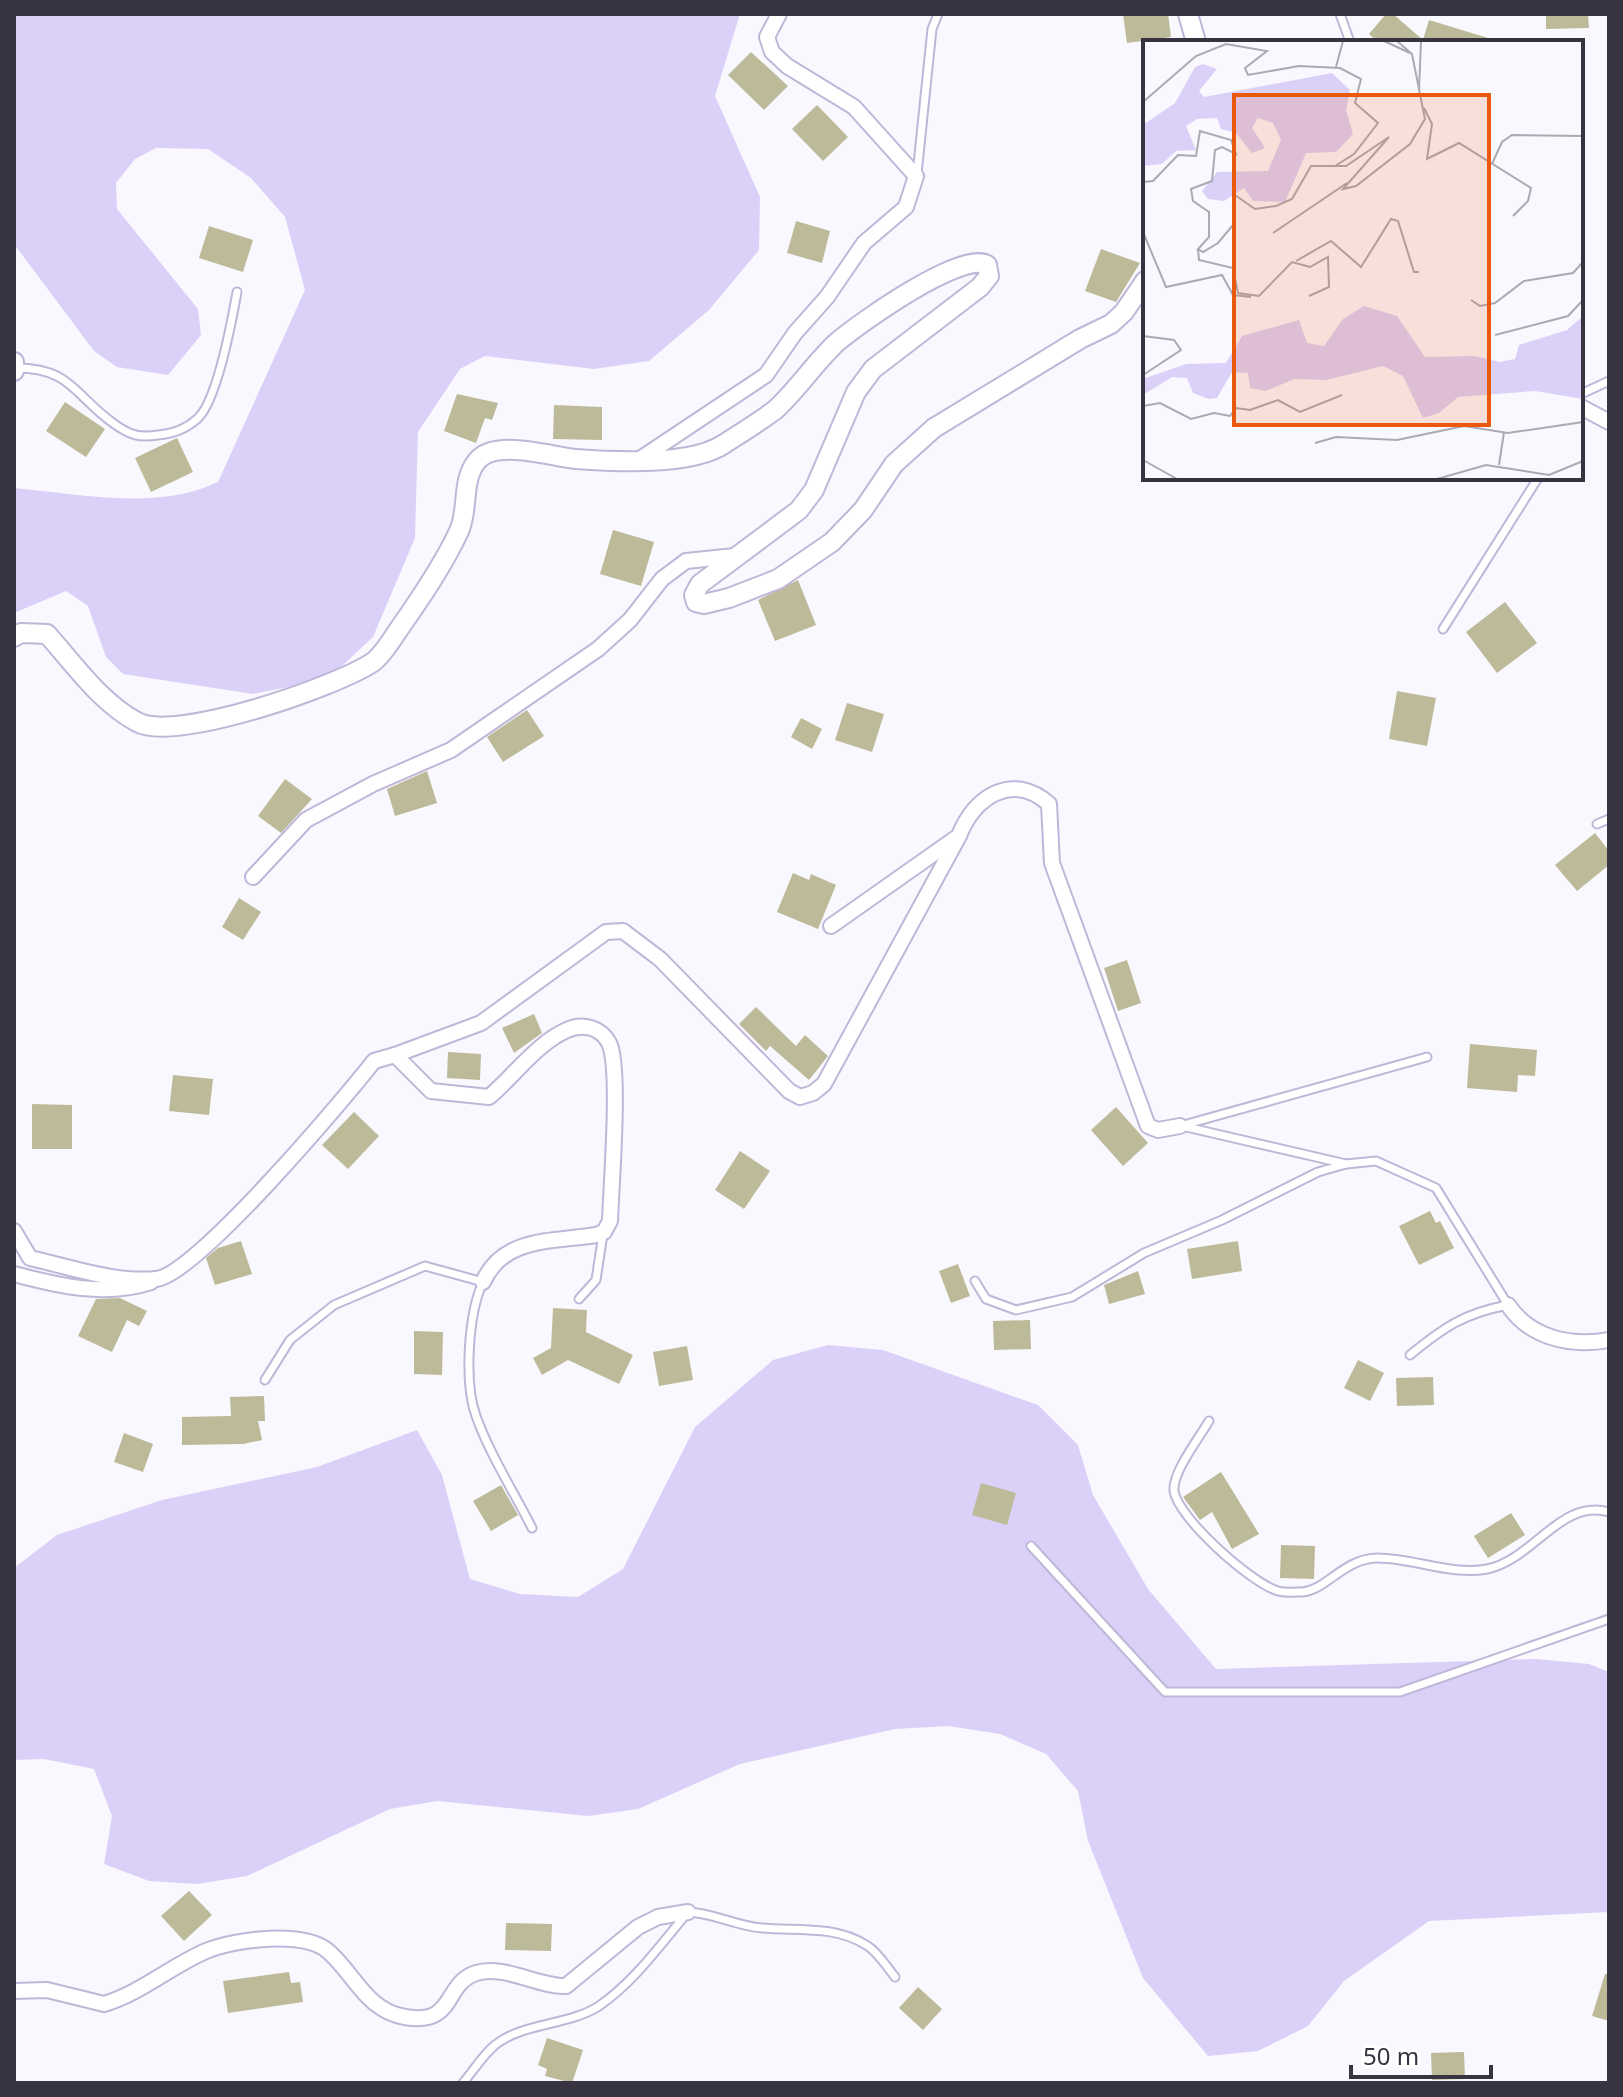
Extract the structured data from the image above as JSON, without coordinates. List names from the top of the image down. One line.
{"scale_bar":"50 m"}
